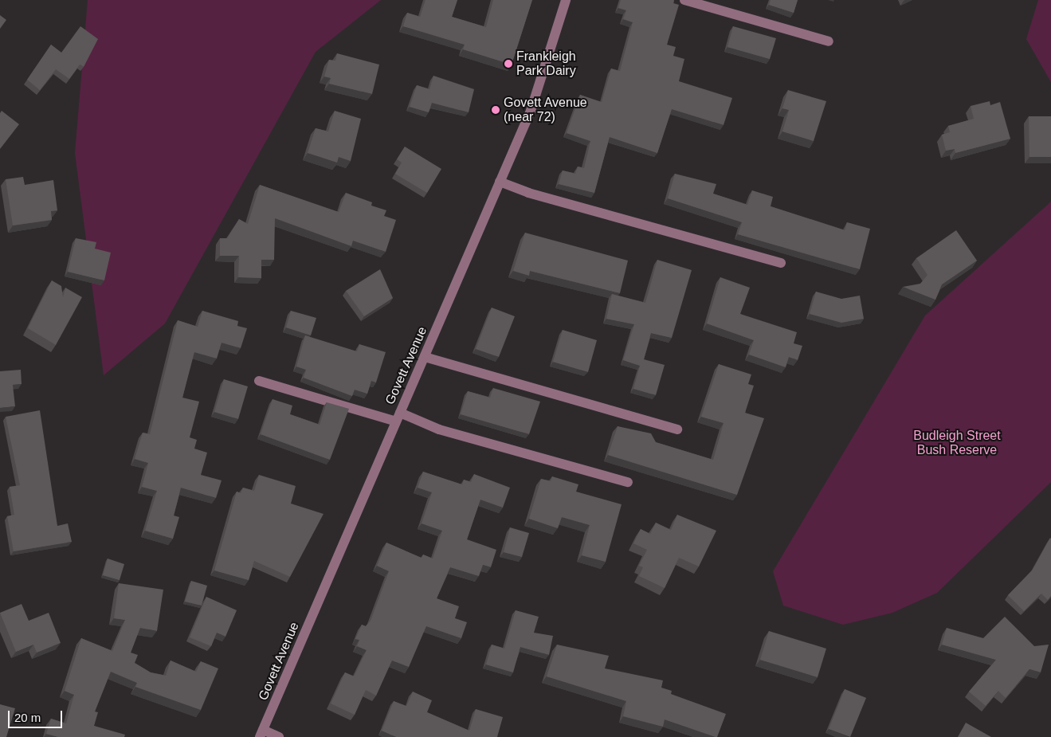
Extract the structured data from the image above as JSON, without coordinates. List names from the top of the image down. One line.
{"streets":{"street":["Govett Avenue"]},"parks":["Budleigh Street Bush Reserve"],"places":["Frankleigh Park Dairy","Govett Avenue (near 72)"],"scale_bar":"20 m"}
